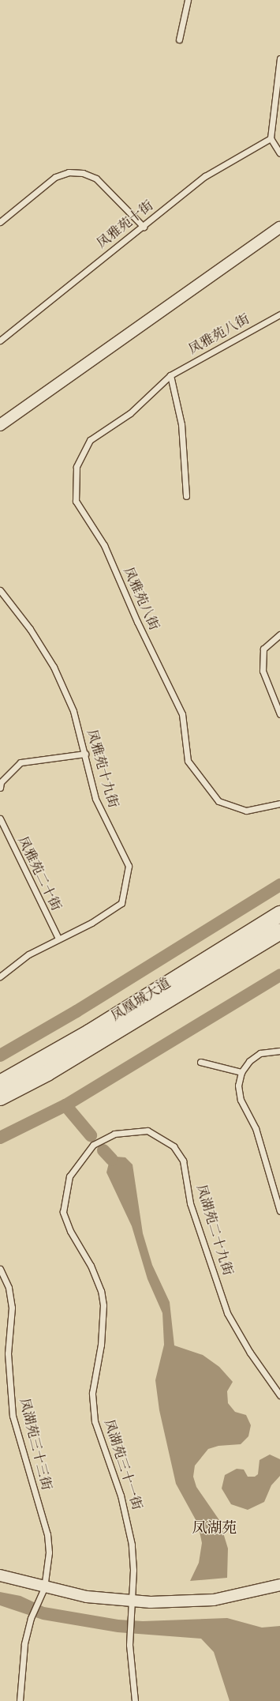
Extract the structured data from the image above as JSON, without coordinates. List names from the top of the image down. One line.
{"streets":{"main road":["凤凰城大道"],"lane":["凤雅苑十街","凤雅苑八街","凤雅苑十九街","凤雅苑二十街","凤湖苑二十九街","凤湖苑三十三街","凤湖苑三十一街"]},"crossings":[["凤雅苑十九街","凤雅苑二十街"],["凤湖苑二十九街","凤湖苑三十一街"]],"districts":["凤湖苑"]}
